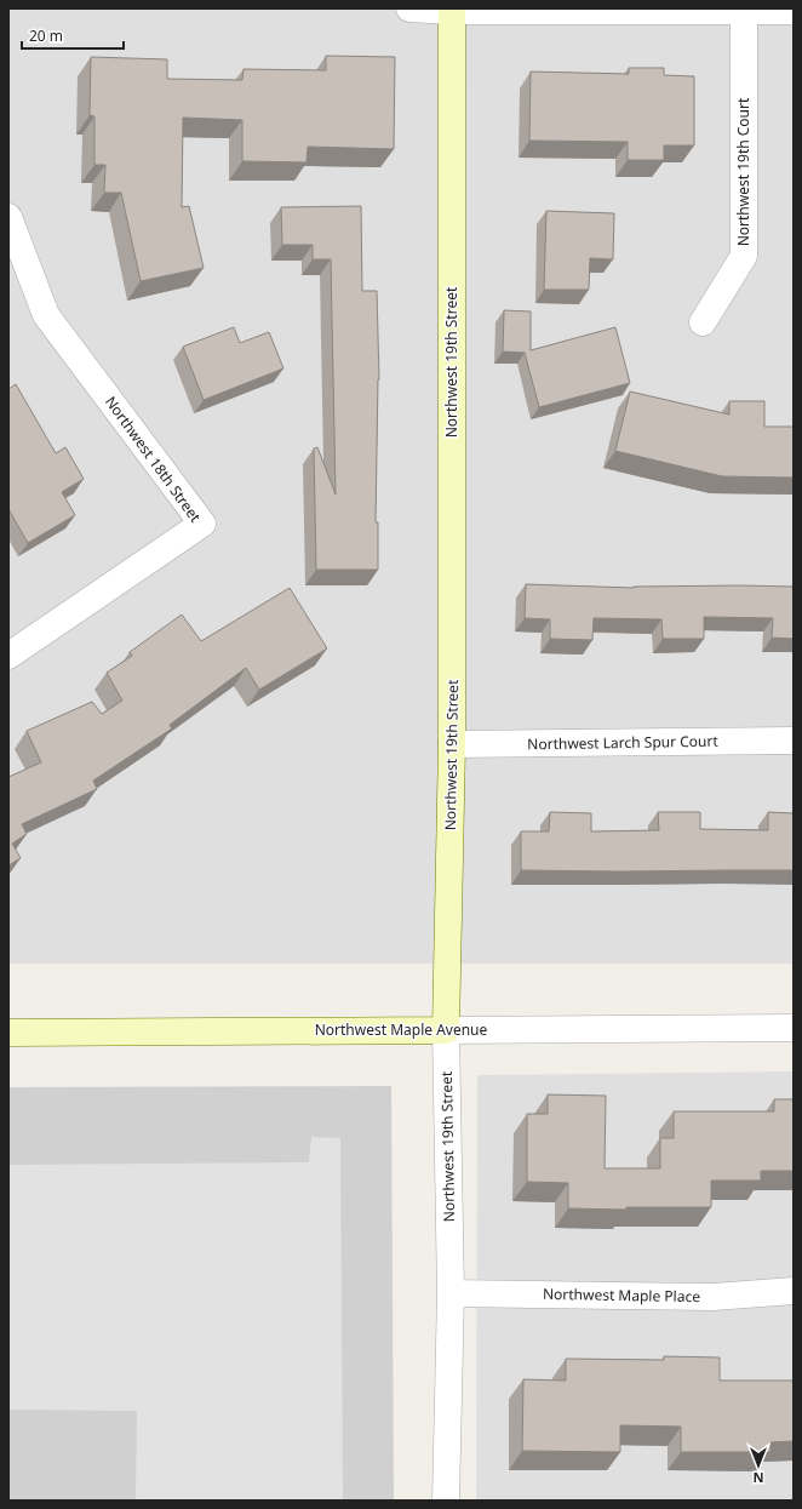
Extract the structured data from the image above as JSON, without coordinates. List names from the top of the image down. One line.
{"streets":{"main road":["Northwest 19th Street","Northwest Maple Avenue"],"street":["Northwest 19th Court","Northwest 18th Street","Northwest Larch Spur Court","Northwest Maple Place"]},"crossings":[["Northwest 19th Street","Northwest Larch Spur Court"],["Northwest 19th Street","Northwest Maple Avenue"],["Northwest 19th Street","Northwest Maple Place"]],"scale_bar":"20 m","north":"bottom"}
